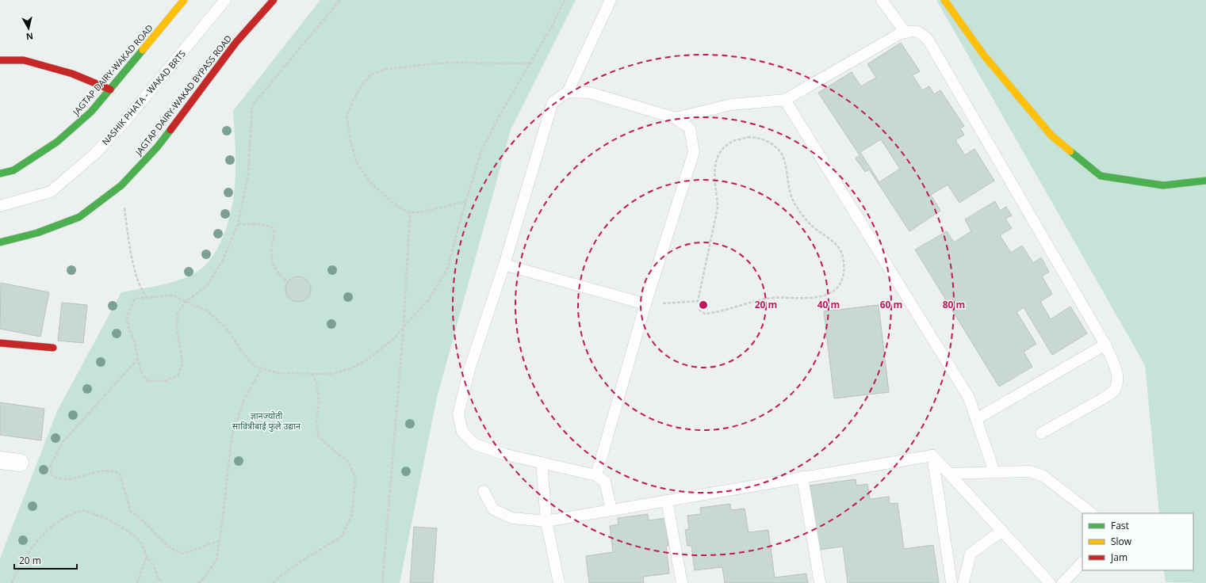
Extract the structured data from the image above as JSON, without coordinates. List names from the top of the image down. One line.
{"streets":{"main road":["JAGTAP DAIRY-WAKAD ROAD","JAGTAP DAIRY-WAKAD BYPASS ROAD"],"lane":["NASHIK PHATA - WAKAD BRTS"]},"parks":["ज्ञानज्योती सावित्रीबाई फुले उद्यान"],"legend":["Fast","Slow","Jam"],"scale_bar":"20 m","north":"bottom","rings":["20 m","40 m","60 m","80 m"]}
